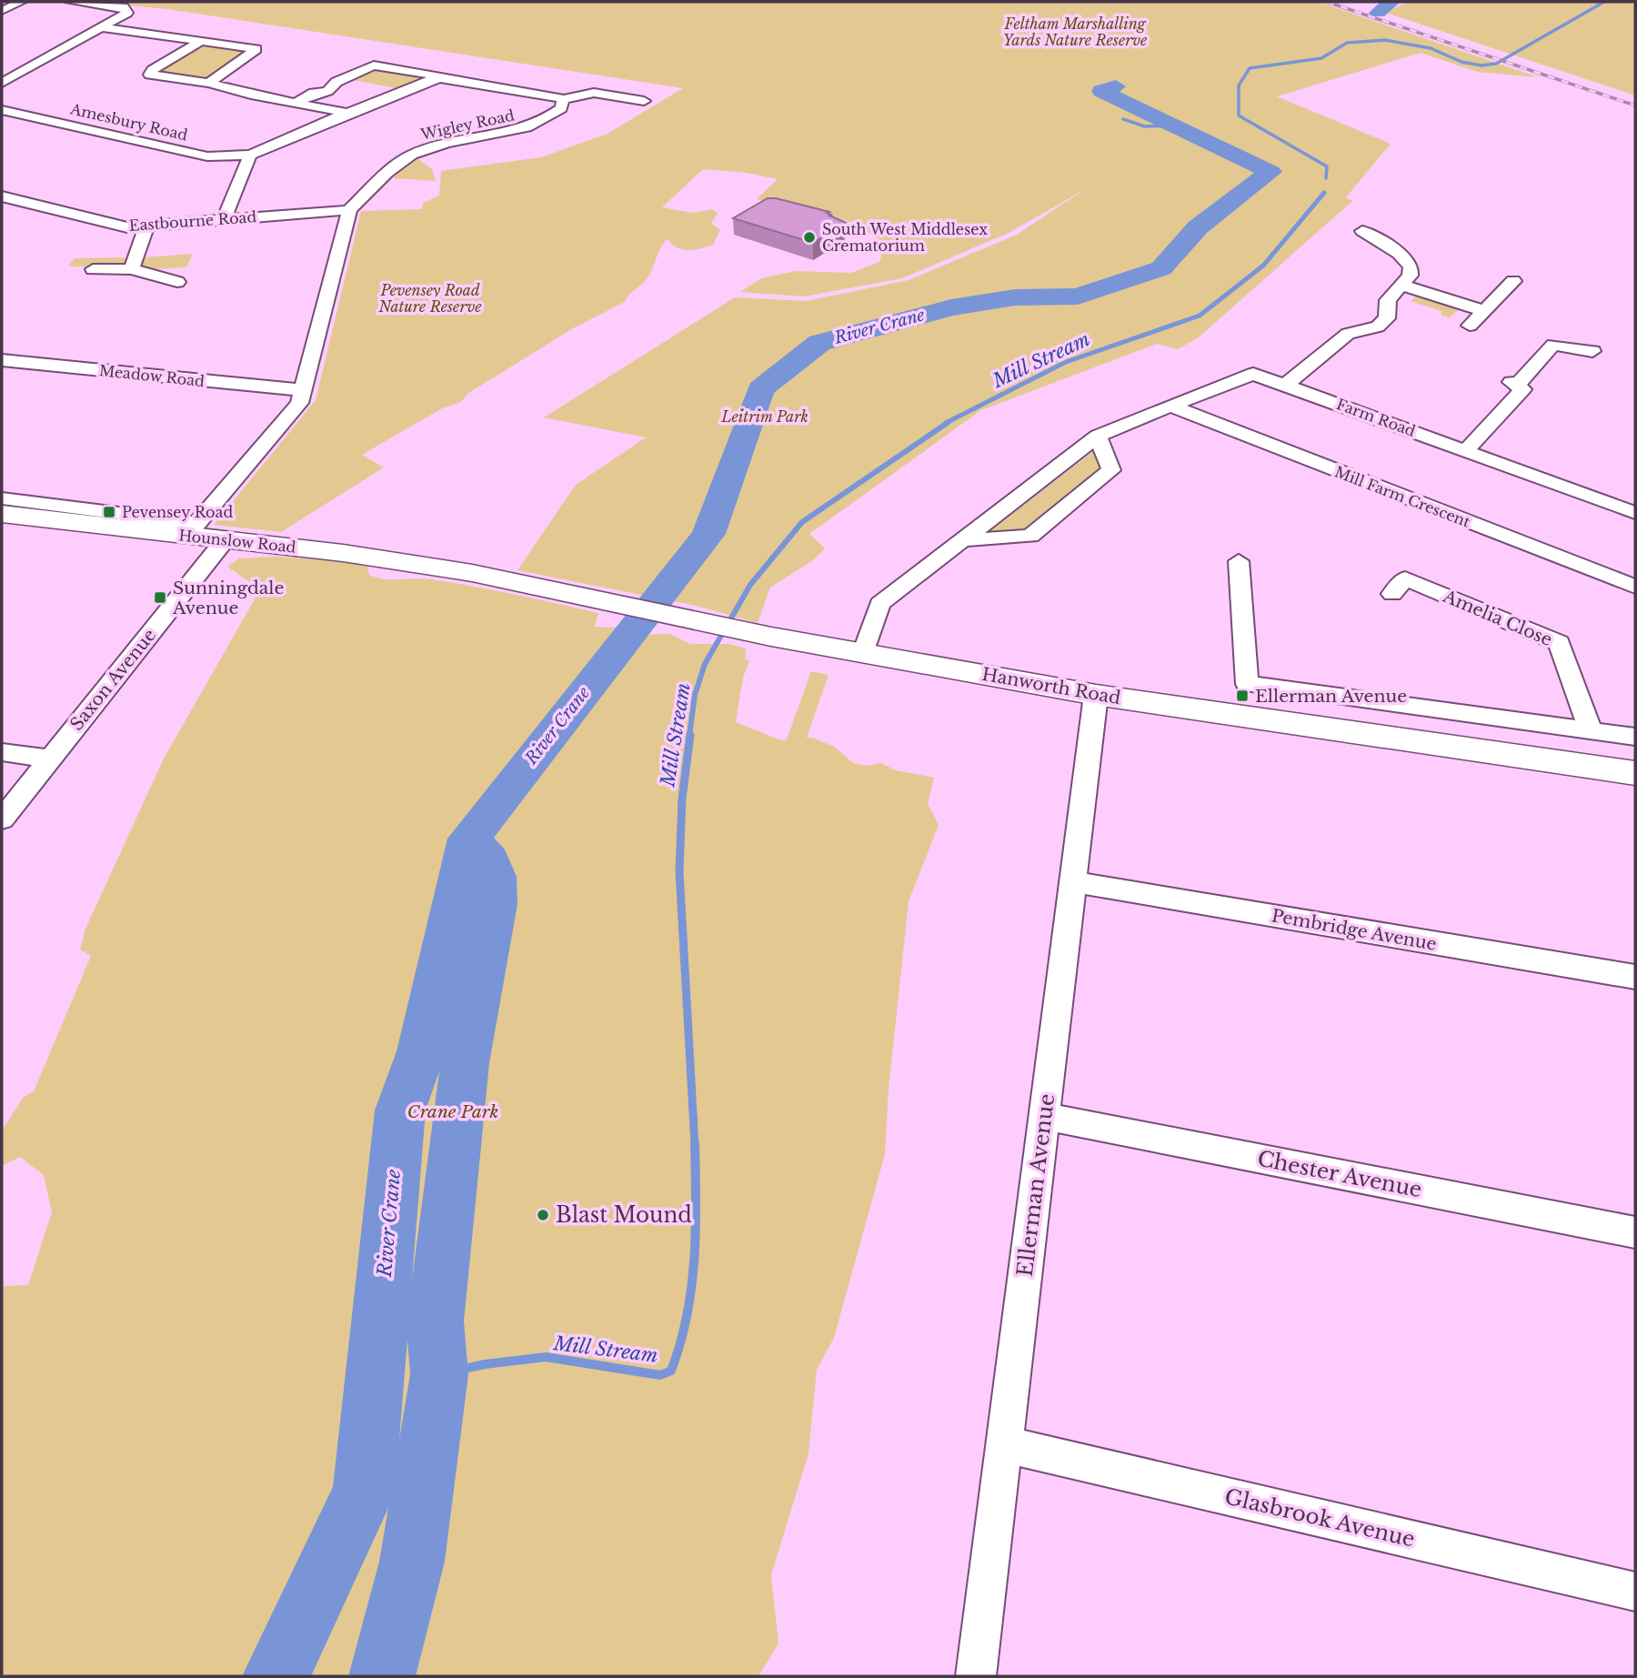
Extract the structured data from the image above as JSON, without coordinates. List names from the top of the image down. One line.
{"streets":{"main road":["Hounslow Road","Hanworth Road"],"street":["Amesbury Road","Wigley Road","Eastbourne Road","Meadow Road","Farm Road","Mill Farm Crescent","Amelia Close","Saxon Avenue","Pembridge Avenue","Chester Avenue","Ellerman Avenue","Glasbrook Avenue"]},"crossings":[["Amesbury Road","Wigley Road"],["Wigley Road","Eastbourne Road"],["Farm Road","Mill Farm Crescent"],["Hounslow Road","Saxon Avenue"],["Hounslow Road","Hanworth Road"],["Hanworth Road","Ellerman Avenue"],["Pembridge Avenue","Ellerman Avenue"],["Chester Avenue","Ellerman Avenue"],["Ellerman Avenue","Glasbrook Avenue"]],"water":["River Crane","Mill Stream"],"parks":["Feltham Marshalling Yards Nature Reserve","Pevensey Road Nature Reserve","Leitrim Park","Crane Park"],"places":{"other":["South West Middlesex Crematorium","Blast Mound"],"transit":["Pevensey Road","Sunningdale Avenue","Ellerman Avenue"]}}
